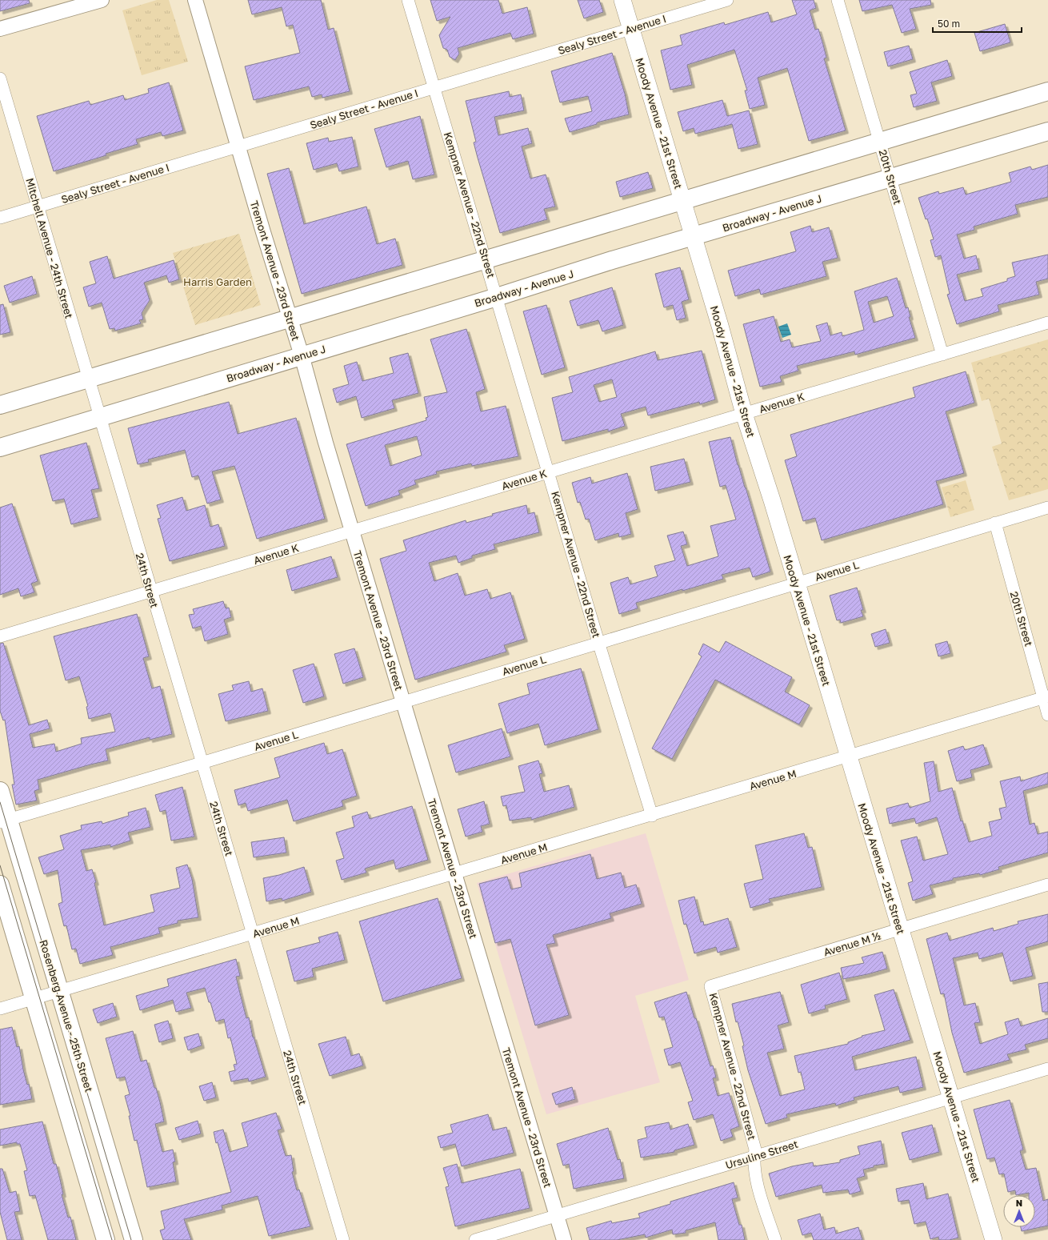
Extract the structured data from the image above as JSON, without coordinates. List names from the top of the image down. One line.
{"streets":{"main road":["Moody Avenue - 21st Street","Broadway - Avenue J","Rosenberg Avenue - 25th Street"],"street":["Sealy Street - Avenue I","20th Street","Kempner Avenue - 22nd Street","Mitchell Avenue - 24th Street","Tremont Avenue - 23rd Street","Avenue K","Avenue L","24th Street","Avenue M","Avenue M ½","Ursuline Street"]},"crossings":[["Sealy Street - Avenue I","Moody Avenue - 21st Street"],["Sealy Street - Avenue I","Kempner Avenue - 22nd Street"],["Sealy Street - Avenue I","Mitchell Avenue - 24th Street"],["Sealy Street - Avenue I","Tremont Avenue - 23rd Street"],["Moody Avenue - 21st Street","Broadway - Avenue J"],["Moody Avenue - 21st Street","Avenue K"],["Moody Avenue - 21st Street","Avenue L"],["Moody Avenue - 21st Street","Avenue M"],["Moody Avenue - 21st Street","Avenue M ½"],["Moody Avenue - 21st Street","Ursuline Street"],["20th Street","Broadway - Avenue J"],["20th Street","Avenue K"],["20th Street","Avenue L"],["20th Street","Avenue M"],["Kempner Avenue - 22nd Street","Broadway - Avenue J"],["Kempner Avenue - 22nd Street","Avenue K"],["Kempner Avenue - 22nd Street","Avenue L"],["Kempner Avenue - 22nd Street","Avenue M"],["Kempner Avenue - 22nd Street","Avenue M ½"],["Kempner Avenue - 22nd Street","Ursuline Street"],["Broadway - Avenue J","Mitchell Avenue - 24th Street"],["Broadway - Avenue J","Tremont Avenue - 23rd Street"],["Broadway - Avenue J","24th Street"],["Mitchell Avenue - 24th Street","24th Street"],["Tremont Avenue - 23rd Street","Avenue K"],["Tremont Avenue - 23rd Street","Avenue L"],["Tremont Avenue - 23rd Street","Avenue M"],["Tremont Avenue - 23rd Street","Ursuline Street"],["Avenue K","24th Street"],["Avenue L","24th Street"],["Avenue L","Rosenberg Avenue - 25th Street"],["24th Street","Avenue M"],["Avenue M","Rosenberg Avenue - 25th Street"]],"parks":["Harris Garden"],"scale_bar":"50 m","north":"top"}
